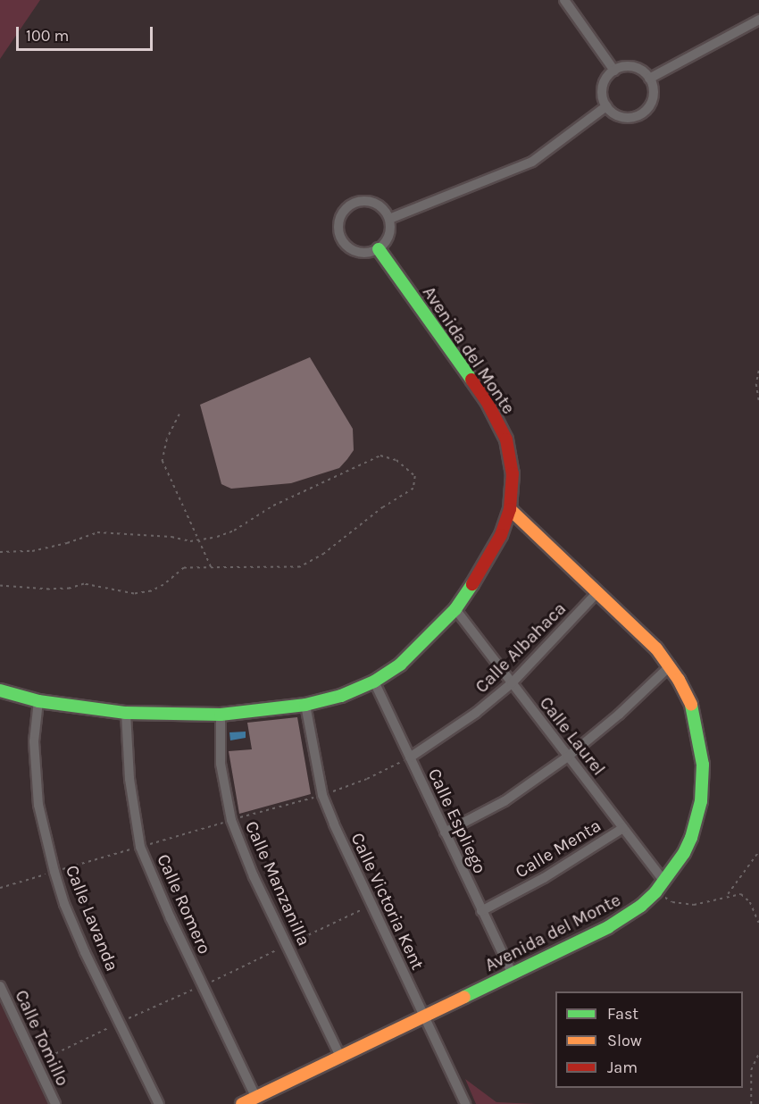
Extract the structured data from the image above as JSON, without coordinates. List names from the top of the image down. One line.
{"streets":{"street":["Avenida del Monte","Calle Albahaca","Calle Laurel","Calle Espliego","Calle Menta","Calle Manzanilla","Calle Victoria Kent","Calle Romero","Calle Lavanda","Calle Tomillo"]},"crossings":[["Avenida del Monte","Calle Albahaca"],["Avenida del Monte","Calle Laurel"],["Avenida del Monte","Calle Espliego"],["Avenida del Monte","Calle Manzanilla"],["Avenida del Monte","Calle Victoria Kent"],["Avenida del Monte","Calle Romero"],["Avenida del Monte","Calle Lavanda"],["Calle Albahaca","Calle Laurel"],["Calle Albahaca","Calle Espliego"],["Calle Laurel","Calle Menta"],["Calle Espliego","Calle Menta"]],"legend":["Fast","Slow","Jam"],"scale_bar":"100 m"}
